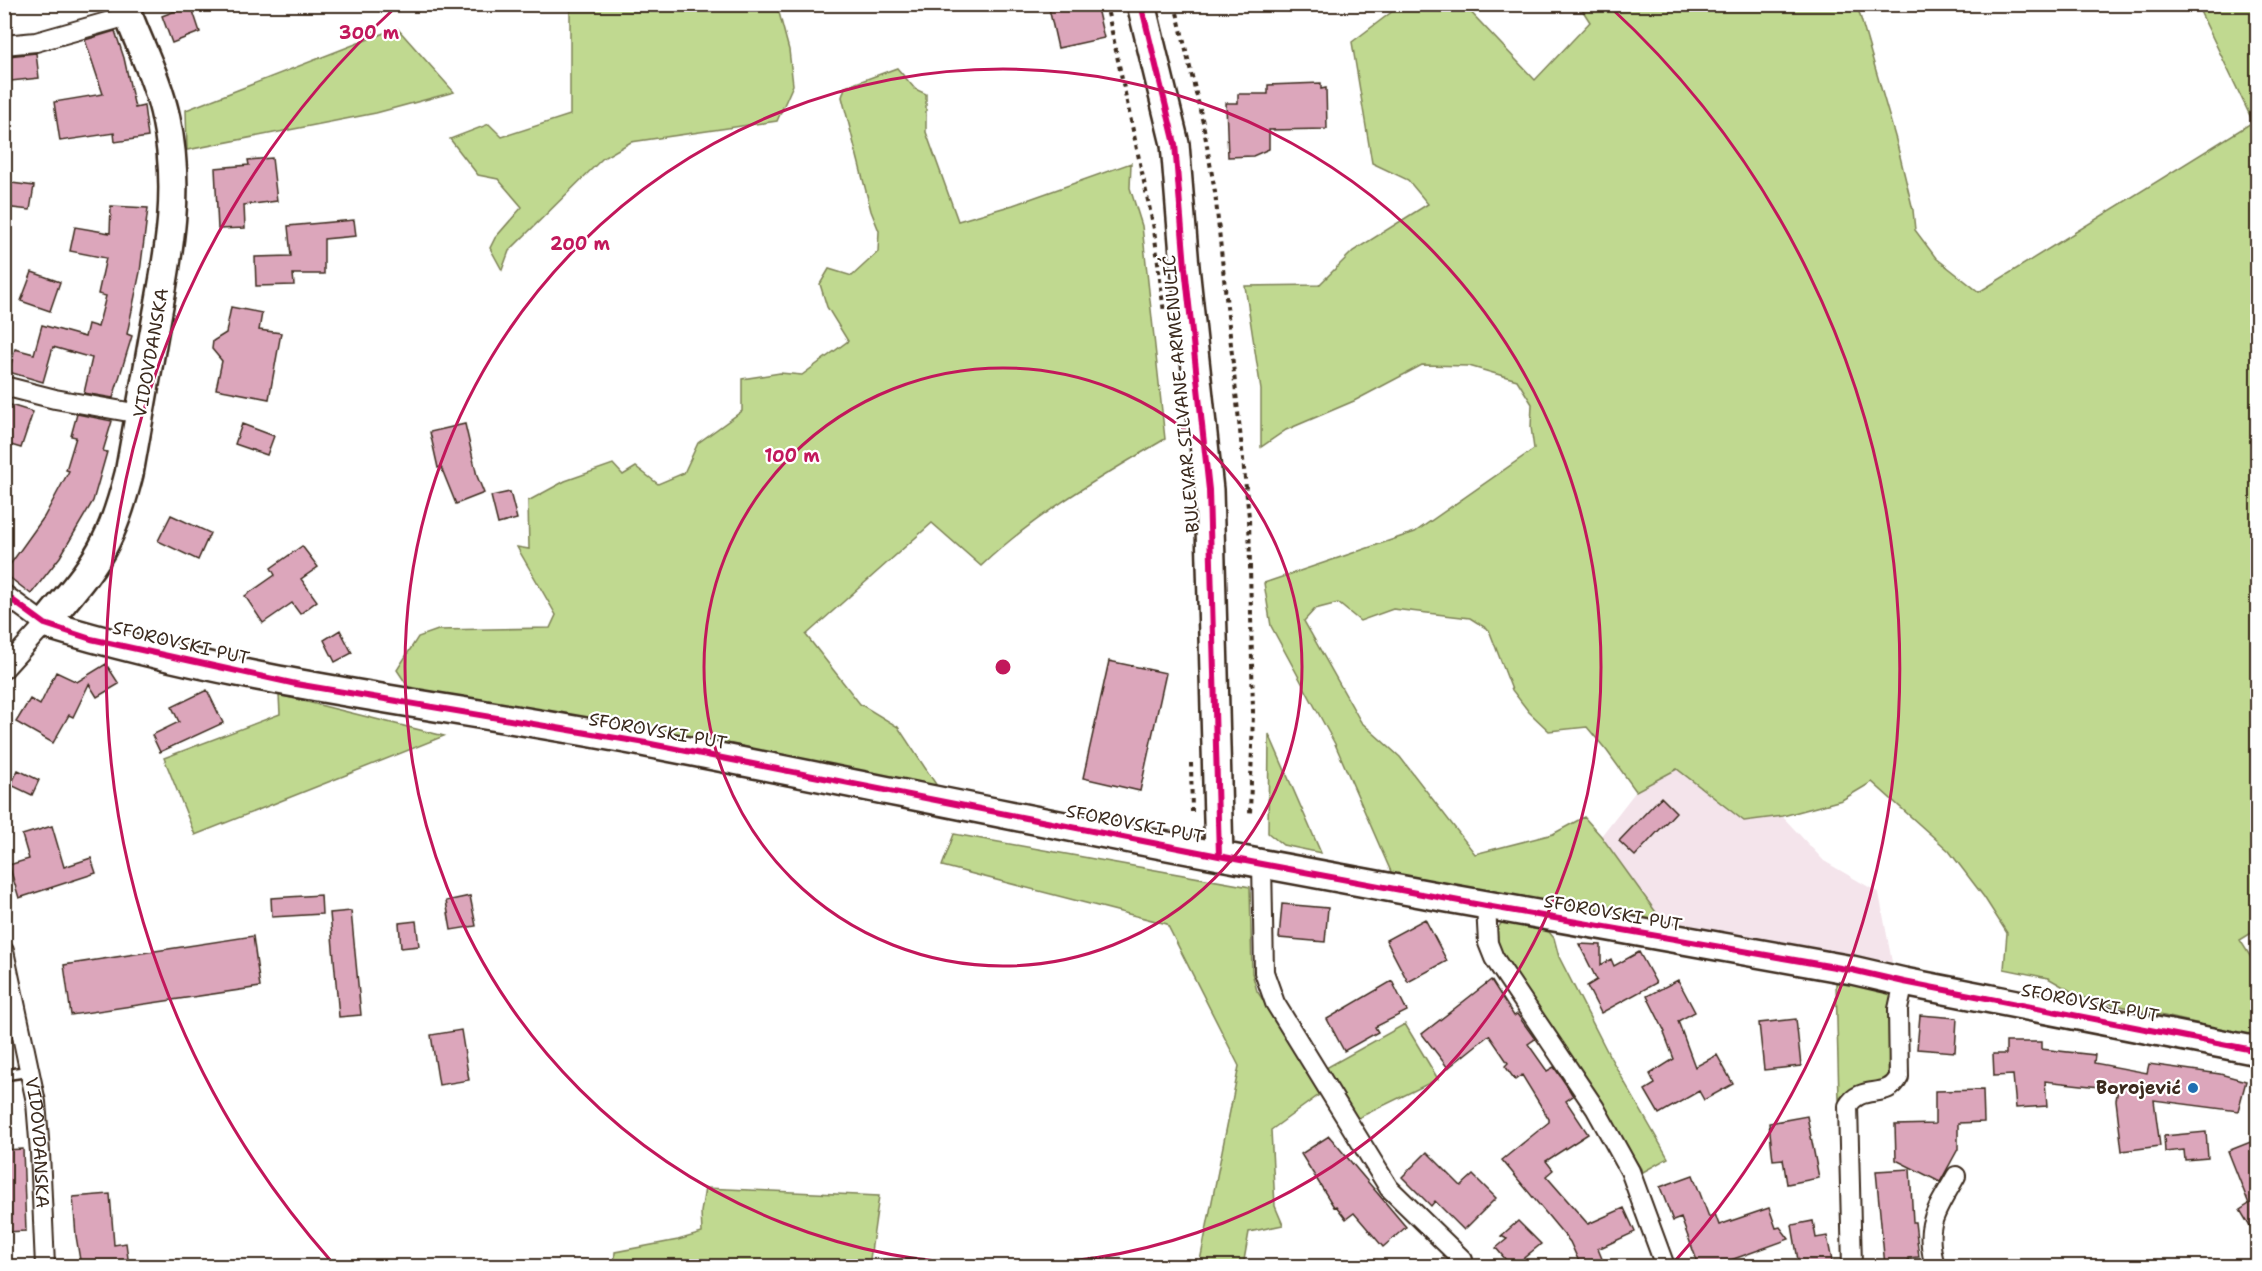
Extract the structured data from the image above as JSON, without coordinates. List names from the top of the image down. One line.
{"streets":{"street":["VIDOVDANSKA","BULEVAR SILVANE ARMENULIĆ","SFOROVSKI PUT"]},"crossings":[["VIDOVDANSKA","SFOROVSKI PUT"],["BULEVAR SILVANE ARMENULIĆ","SFOROVSKI PUT"]],"places":["Borojević"],"rings":["300 m","200 m","100 m"]}
